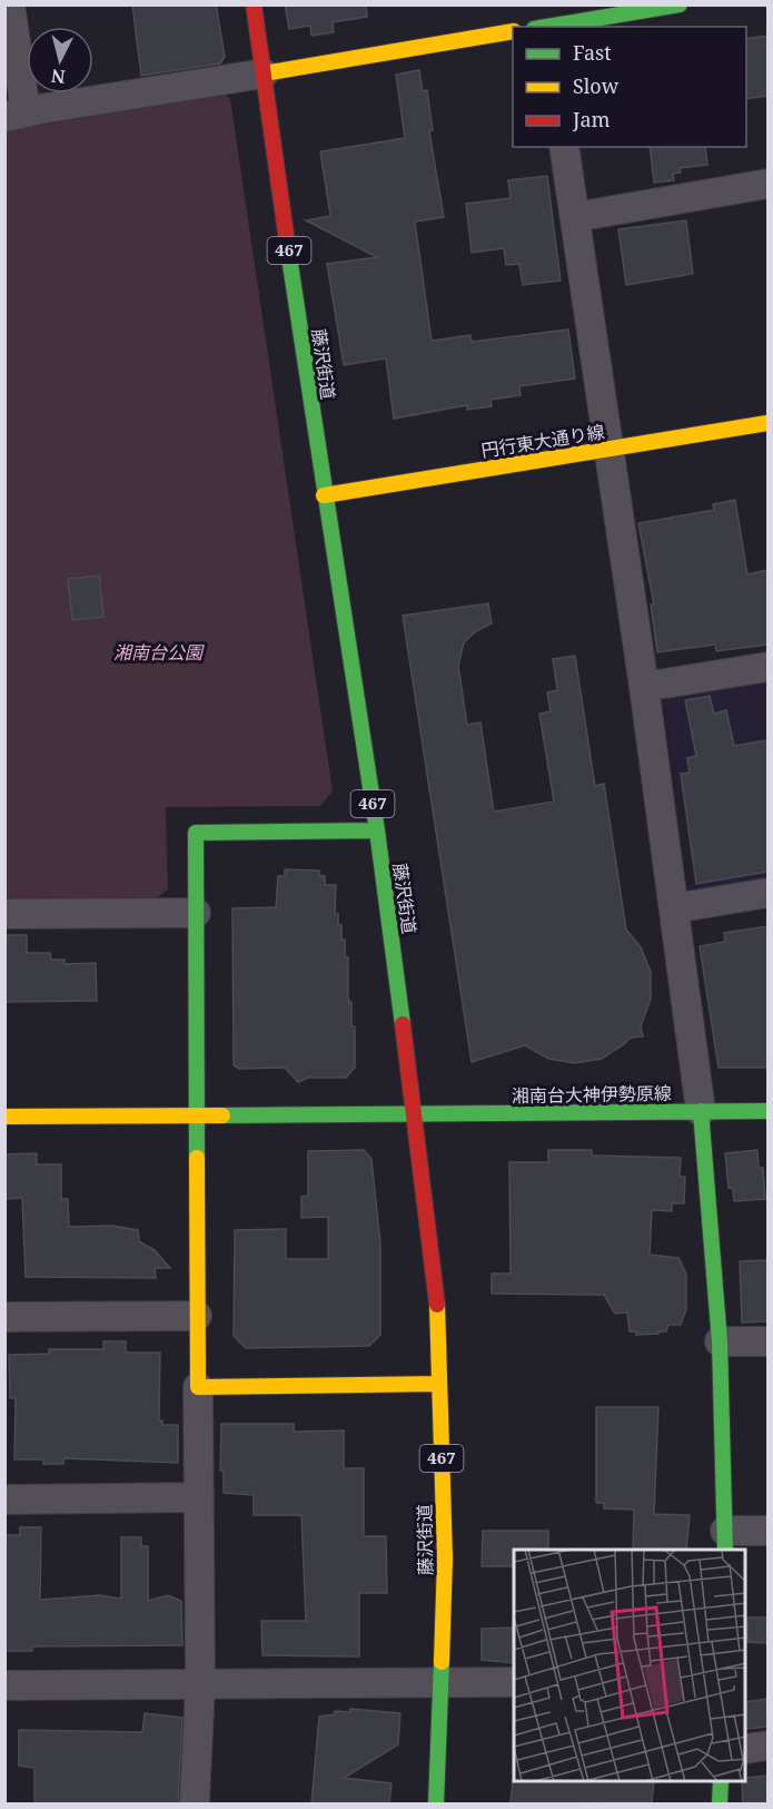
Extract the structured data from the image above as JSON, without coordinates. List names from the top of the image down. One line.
{"streets":{"main road":["467","藤沢街道","円行東大通り線","湘南台大神伊勢原線"]},"crossings":[["藤沢街道","円行東大通り線"],["藤沢街道","湘南台大神伊勢原線"]],"parks":["湘南台公園"],"legend":["Fast","Slow","Jam"],"north":"bottom"}
